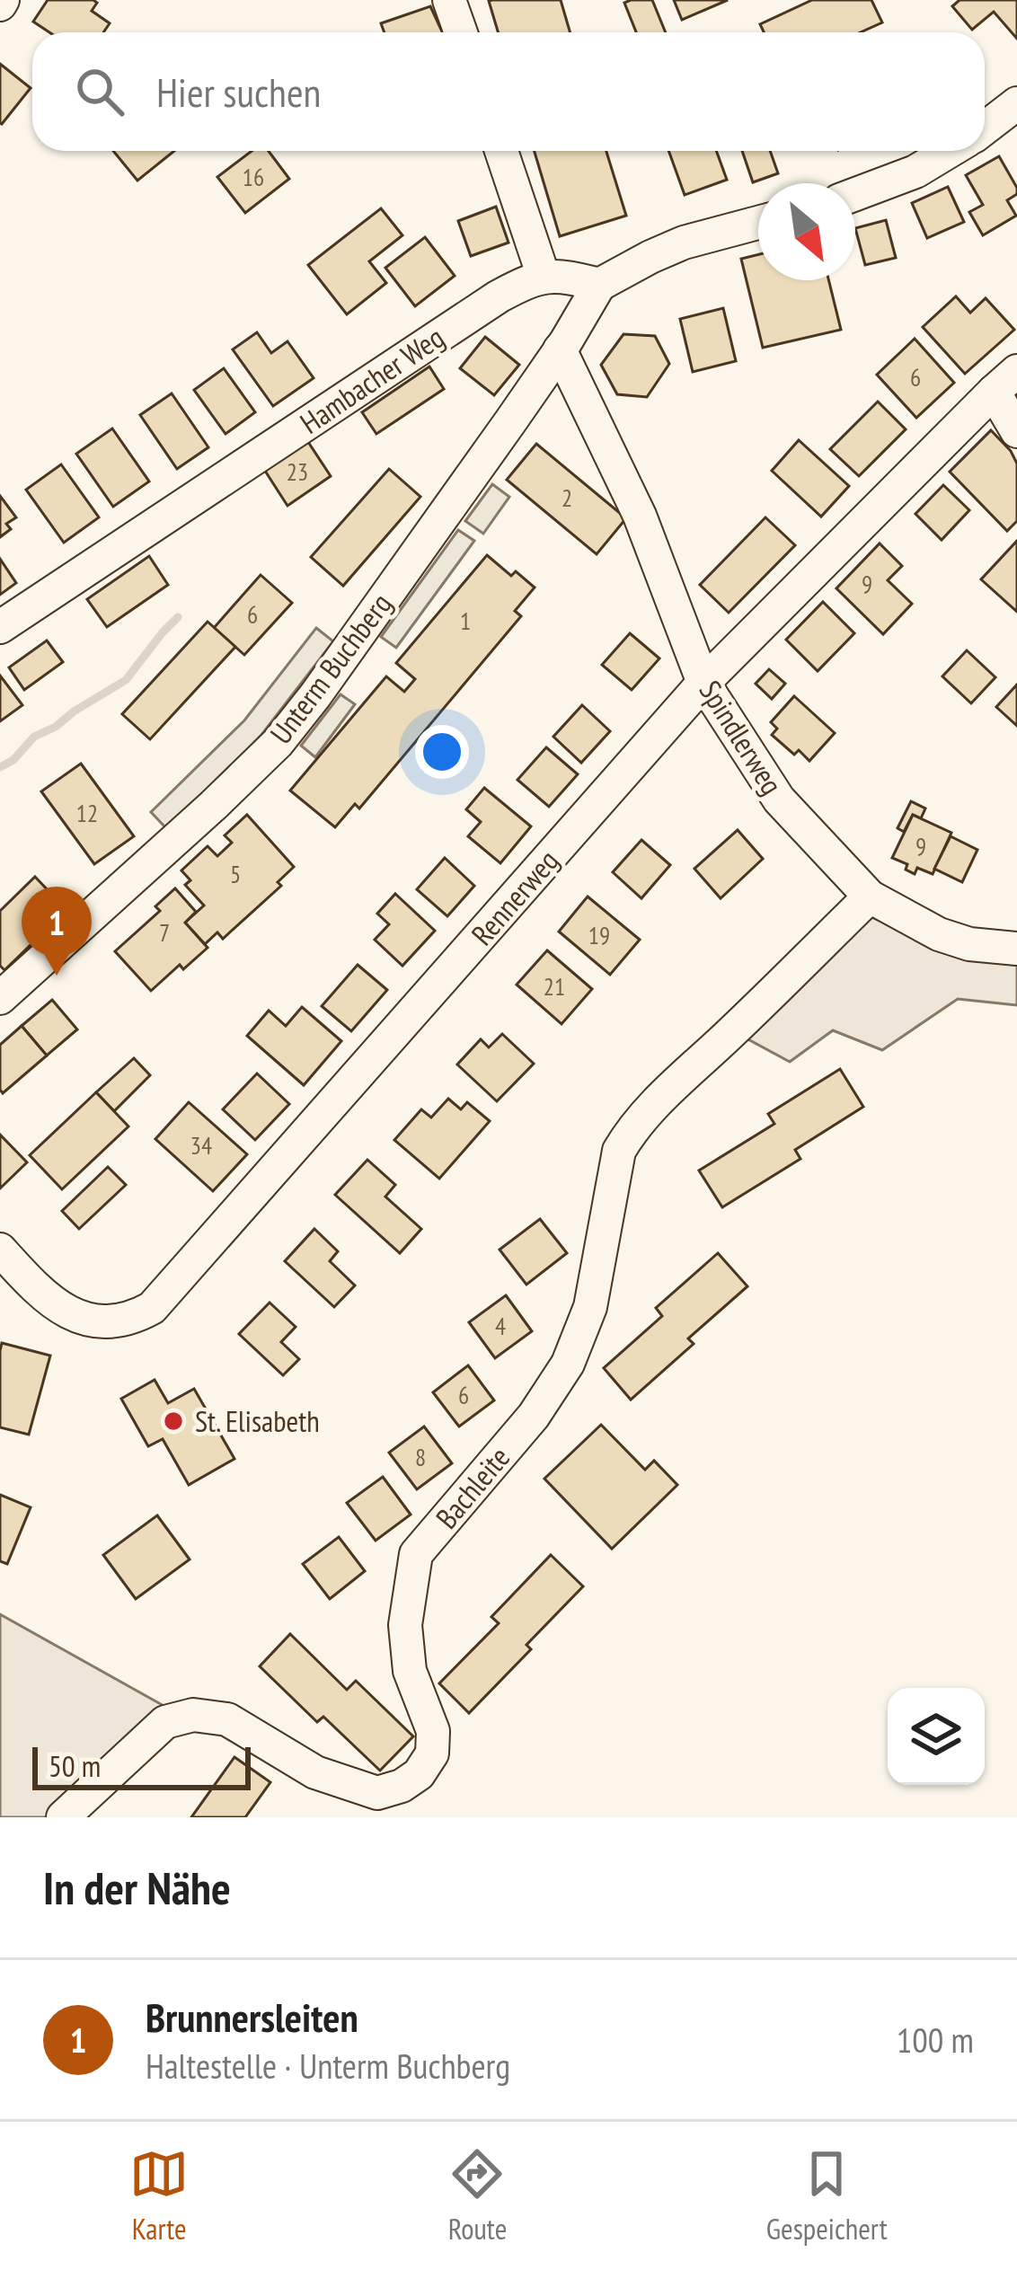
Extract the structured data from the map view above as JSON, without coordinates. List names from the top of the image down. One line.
{"streets":{"street":["Hambacher Weg","Unterm Buchberg","Spindlerweg","Rennerweg","Bachleite"]},"crossings":[["Unterm Buchberg","Spindlerweg"],["Spindlerweg","Rennerweg"],["Spindlerweg","Bachleite"]],"places":["St. Elisabeth"],"house_numbers":["16","6","23","2","9","6","1","12","9","5","7","19","21","34","4","6","8"],"scale_bar":"50 m","north":"bottom right","page":{"search":"Hier suchen","pins":"1","scale":"50 m","heading":"In der Nähe","list":[{"mark":"1","name":"Brunnersleiten","note":"Haltestelle · Unterm Buchberg","value":"100 m"}],"nav":["Karte","Route","Gespeichert"]}}
